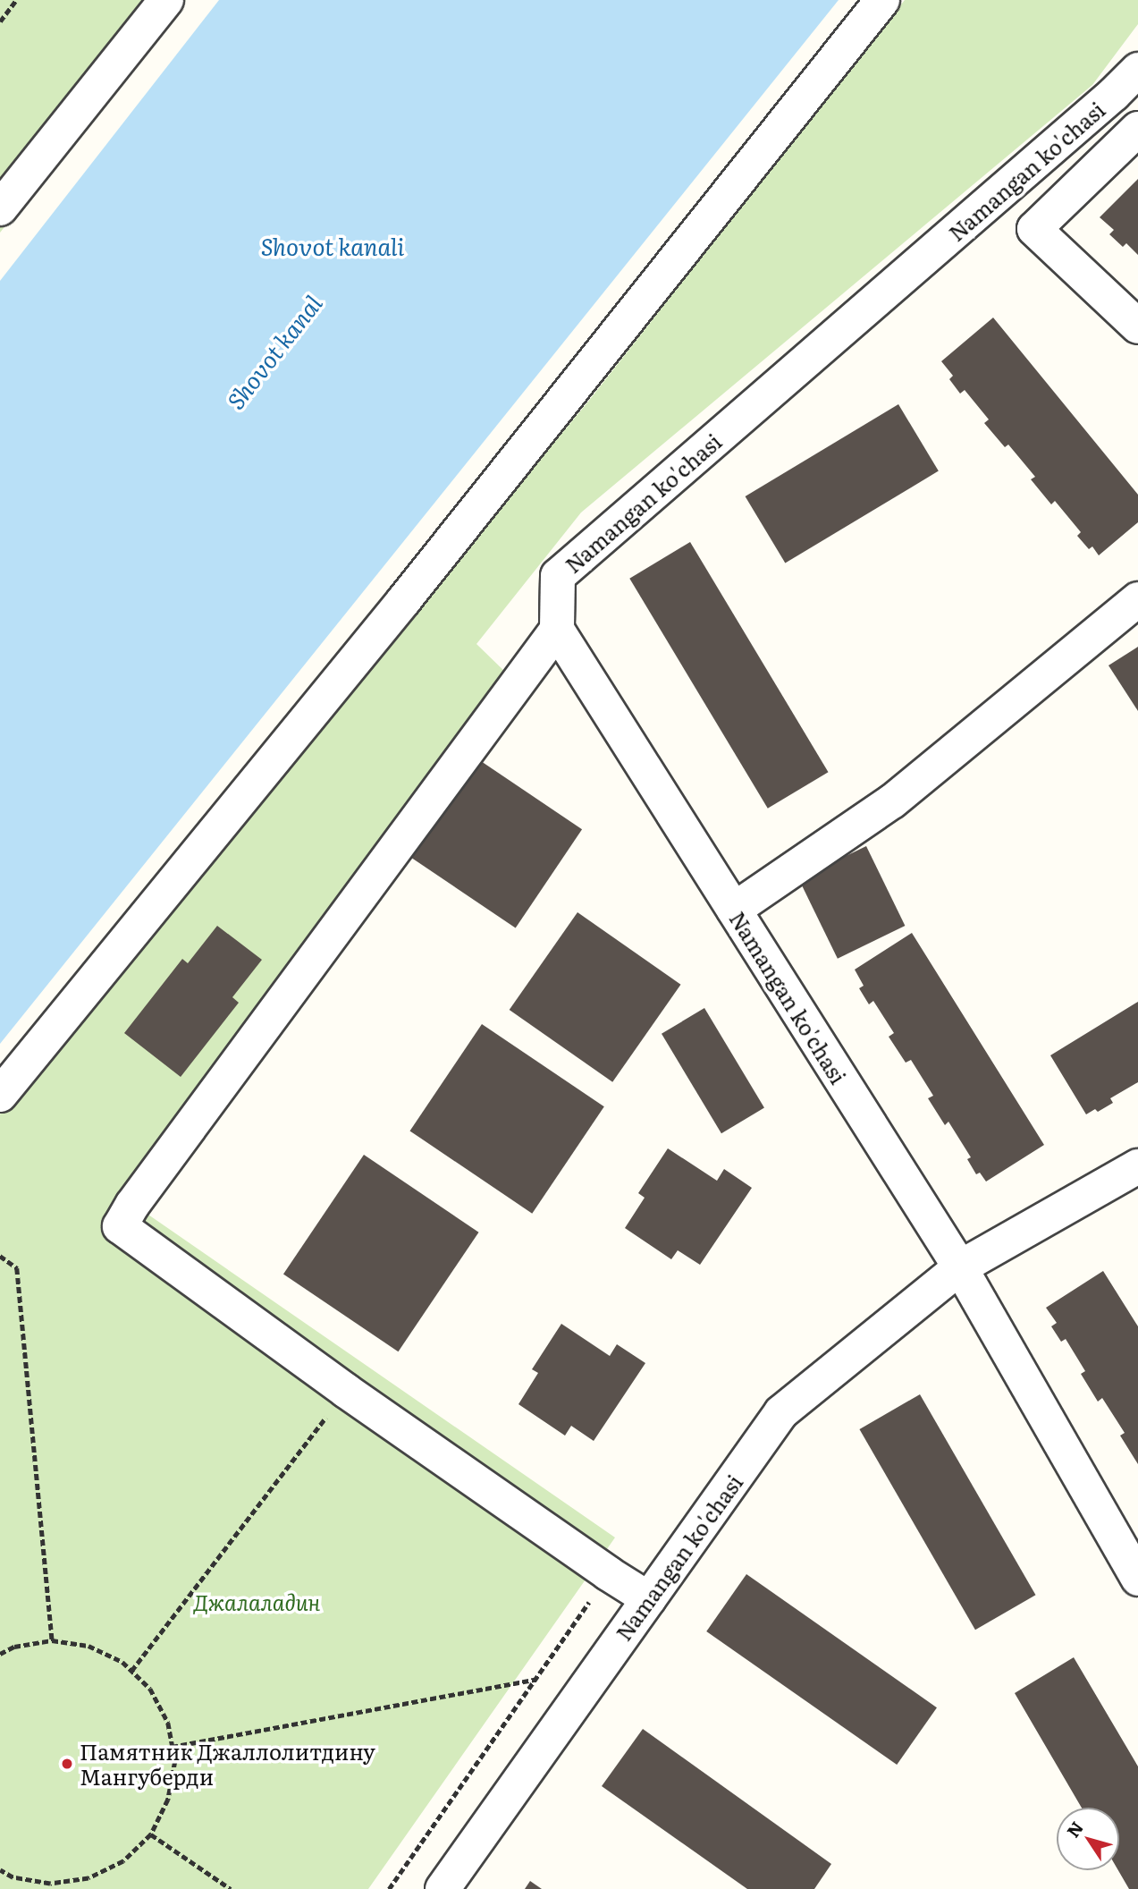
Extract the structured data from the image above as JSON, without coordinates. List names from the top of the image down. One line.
{"streets":{"street":["Namangan ko'chasi"]},"water":["Shovot kanali","Shovot kanal"],"parks":["Джалаладин"],"places":["Памятник Джаллолитдину Мангуберди"],"north":"top left"}
